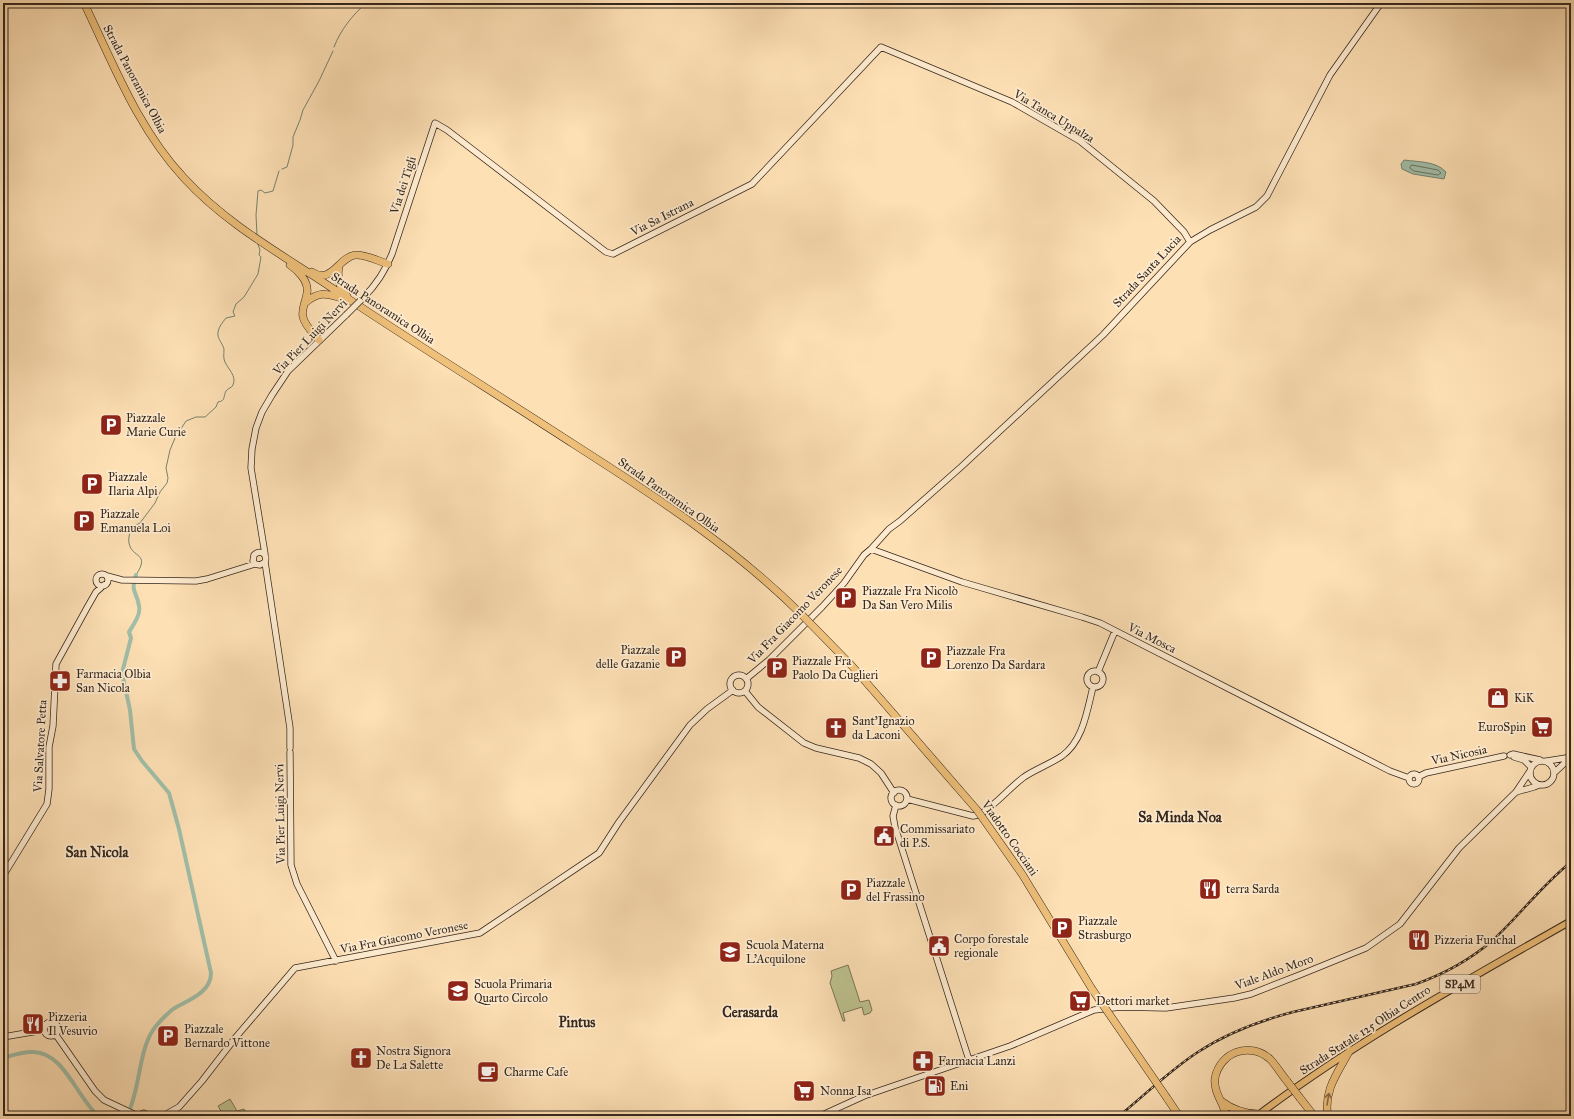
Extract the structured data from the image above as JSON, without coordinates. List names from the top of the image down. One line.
{"streets":{"highway":["Strada Panoramica Olbia","Viadotto Cocciani"],"main road":["SP4M","Strada Statale 125 Olbia Centro"],"street":["Via Tanca Uppalza","Via dei Tigli","Via Sa Istrana","Strada Santa Lucia","Via Pier Luigi Nervi","Via Fra Giacomo Veronese","Via Mosca","Via Salvatore Petta","Via Nicosia","Viale Aldo Moro"]},"crossings":[["Strada Panoramica Olbia","Viadotto Cocciani"],["Via Tanca Uppalza","Via Sa Istrana"],["Via Tanca Uppalza","Strada Santa Lucia"],["Via dei Tigli","Via Sa Istrana"],["Via dei Tigli","Via Pier Luigi Nervi"],["Strada Santa Lucia","Via Fra Giacomo Veronese"],["Via Pier Luigi Nervi","Via Fra Giacomo Veronese"],["Via Pier Luigi Nervi","Via Salvatore Petta"],["Via Fra Giacomo Veronese","Via Mosca"],["Via Mosca","Via Nicosia"]],"districts":["Sa Minda Noa","San Nicola","Cerasarda","Pintus"],"places":{"parking":["Piazzale Marie Curie","Piazzale Ilaria Alpi","Piazzale Emanuela Loi","Piazzale Fra Nicolò Da San Vero Milis","Piazzale delle Gazanie","Piazzale Fra Lorenzo Da Sardara","Piazzale Fra Paolo Da Cuglieri","Piazzale del Frassino","Piazzale Strasburgo","Piazzale Bernardo Vittone"],"pharmacy":["Farmacia Olbia San Nicola","Farmacia Lanzi"],"shop":["KiK"],"supermarket":["EuroSpin","Dettori market","Nonna Isa"],"church":["Sant'Ignazio da Laconi","Nostra Signora De La Salette"],"public building":["Commissariato di P.S.","Corpo forestale regionale"],"restaurant":["terra Sarda","Pizzeria Funchal","Pizzeria Il Vesuvio"],"school or university":["Scuola Materna L'Acquilone","Scuola Primaria Quarto Circolo"],"cafe":["Charme Cafe"],"fuel station":["Eni"]}}
